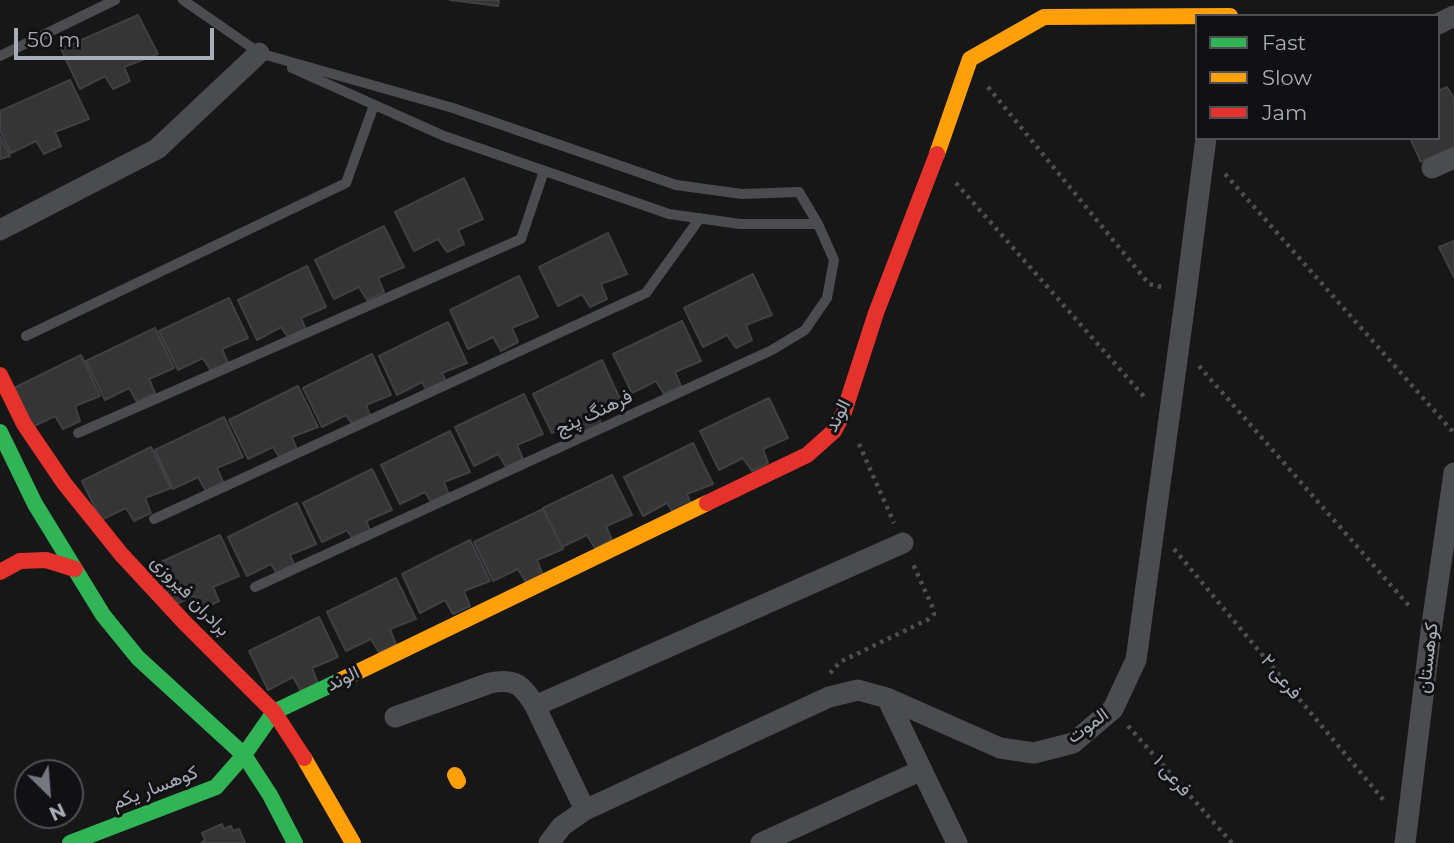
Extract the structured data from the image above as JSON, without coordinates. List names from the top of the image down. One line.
{"streets":{"street":["الوند","برادران فیروزی","کوهستان","الموت","کوهسار یکم"],"lane":["فرهنگ پنج"],"path":["فرعی ۲","فرعی ۱"]},"crossings":[["الوند","برادران فیروزی"],["الوند","کوهسار یکم"],["کوهستان","فرعی ۲"],["فرعی ۲","الموت"],["الموت","فرعی ۱"]],"legend":["Fast","Slow","Jam"],"scale_bar":"50 m","north":"bottom right"}
